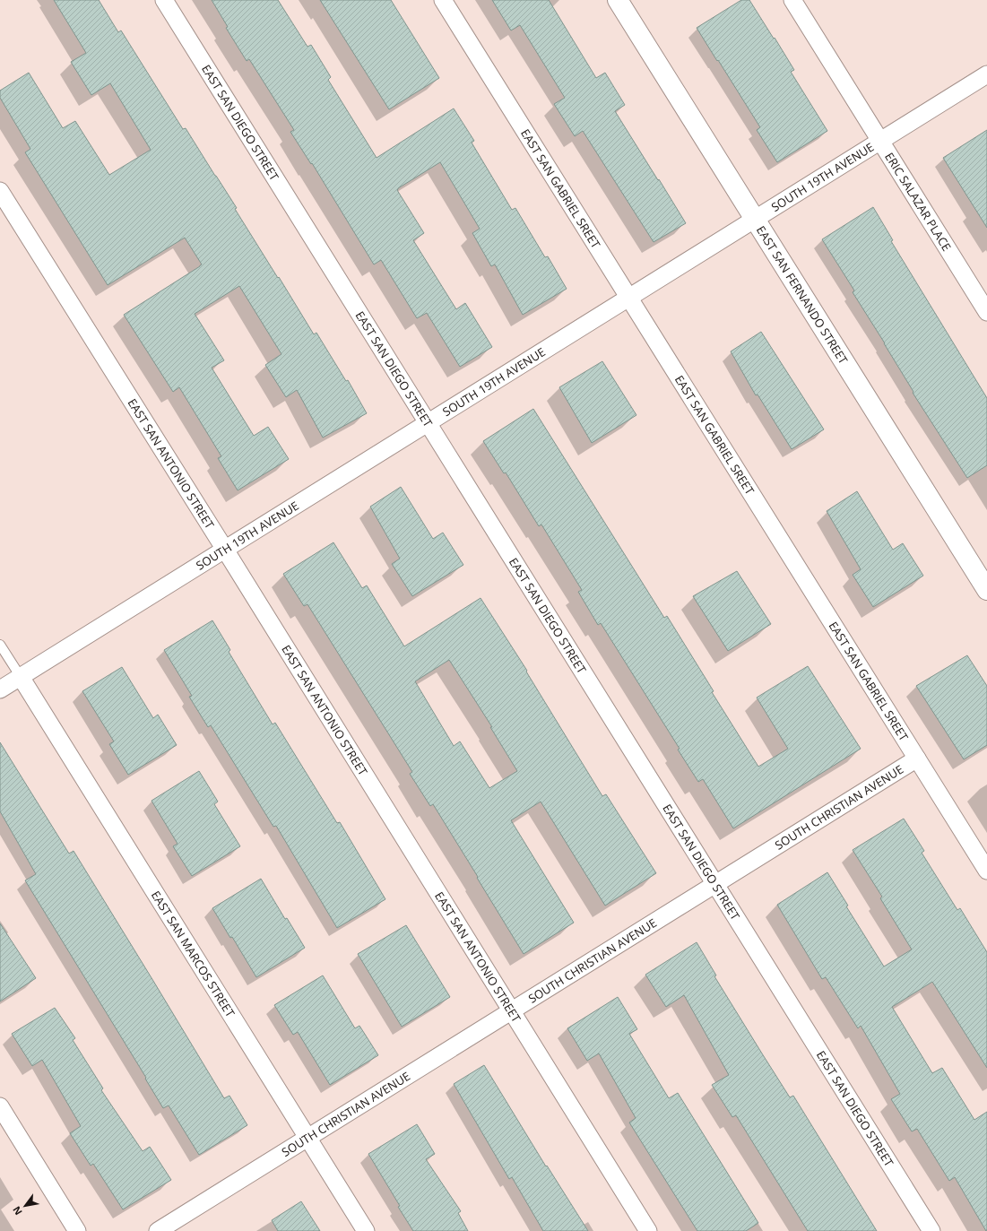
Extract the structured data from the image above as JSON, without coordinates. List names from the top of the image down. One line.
{"streets":{"street":["EAST SAN DIEGO STREET","SOUTH 19TH AVENUE","EAST SAN GABRIEL SREET","ERIC SALAZAR PLACE","EAST SAN FERNANDO STREET","EAST SAN ANTONIO STREET","SOUTH CHRISTIAN AVENUE","EAST SAN MARCOS STREET"]},"crossings":[["EAST SAN DIEGO STREET","SOUTH 19TH AVENUE"],["EAST SAN DIEGO STREET","SOUTH CHRISTIAN AVENUE"],["SOUTH 19TH AVENUE","EAST SAN GABRIEL SREET"],["SOUTH 19TH AVENUE","ERIC SALAZAR PLACE"],["SOUTH 19TH AVENUE","EAST SAN FERNANDO STREET"],["SOUTH 19TH AVENUE","EAST SAN ANTONIO STREET"],["SOUTH 19TH AVENUE","EAST SAN MARCOS STREET"],["EAST SAN GABRIEL SREET","SOUTH CHRISTIAN AVENUE"],["EAST SAN ANTONIO STREET","SOUTH CHRISTIAN AVENUE"],["SOUTH CHRISTIAN AVENUE","EAST SAN MARCOS STREET"]],"north":"bottom left"}
